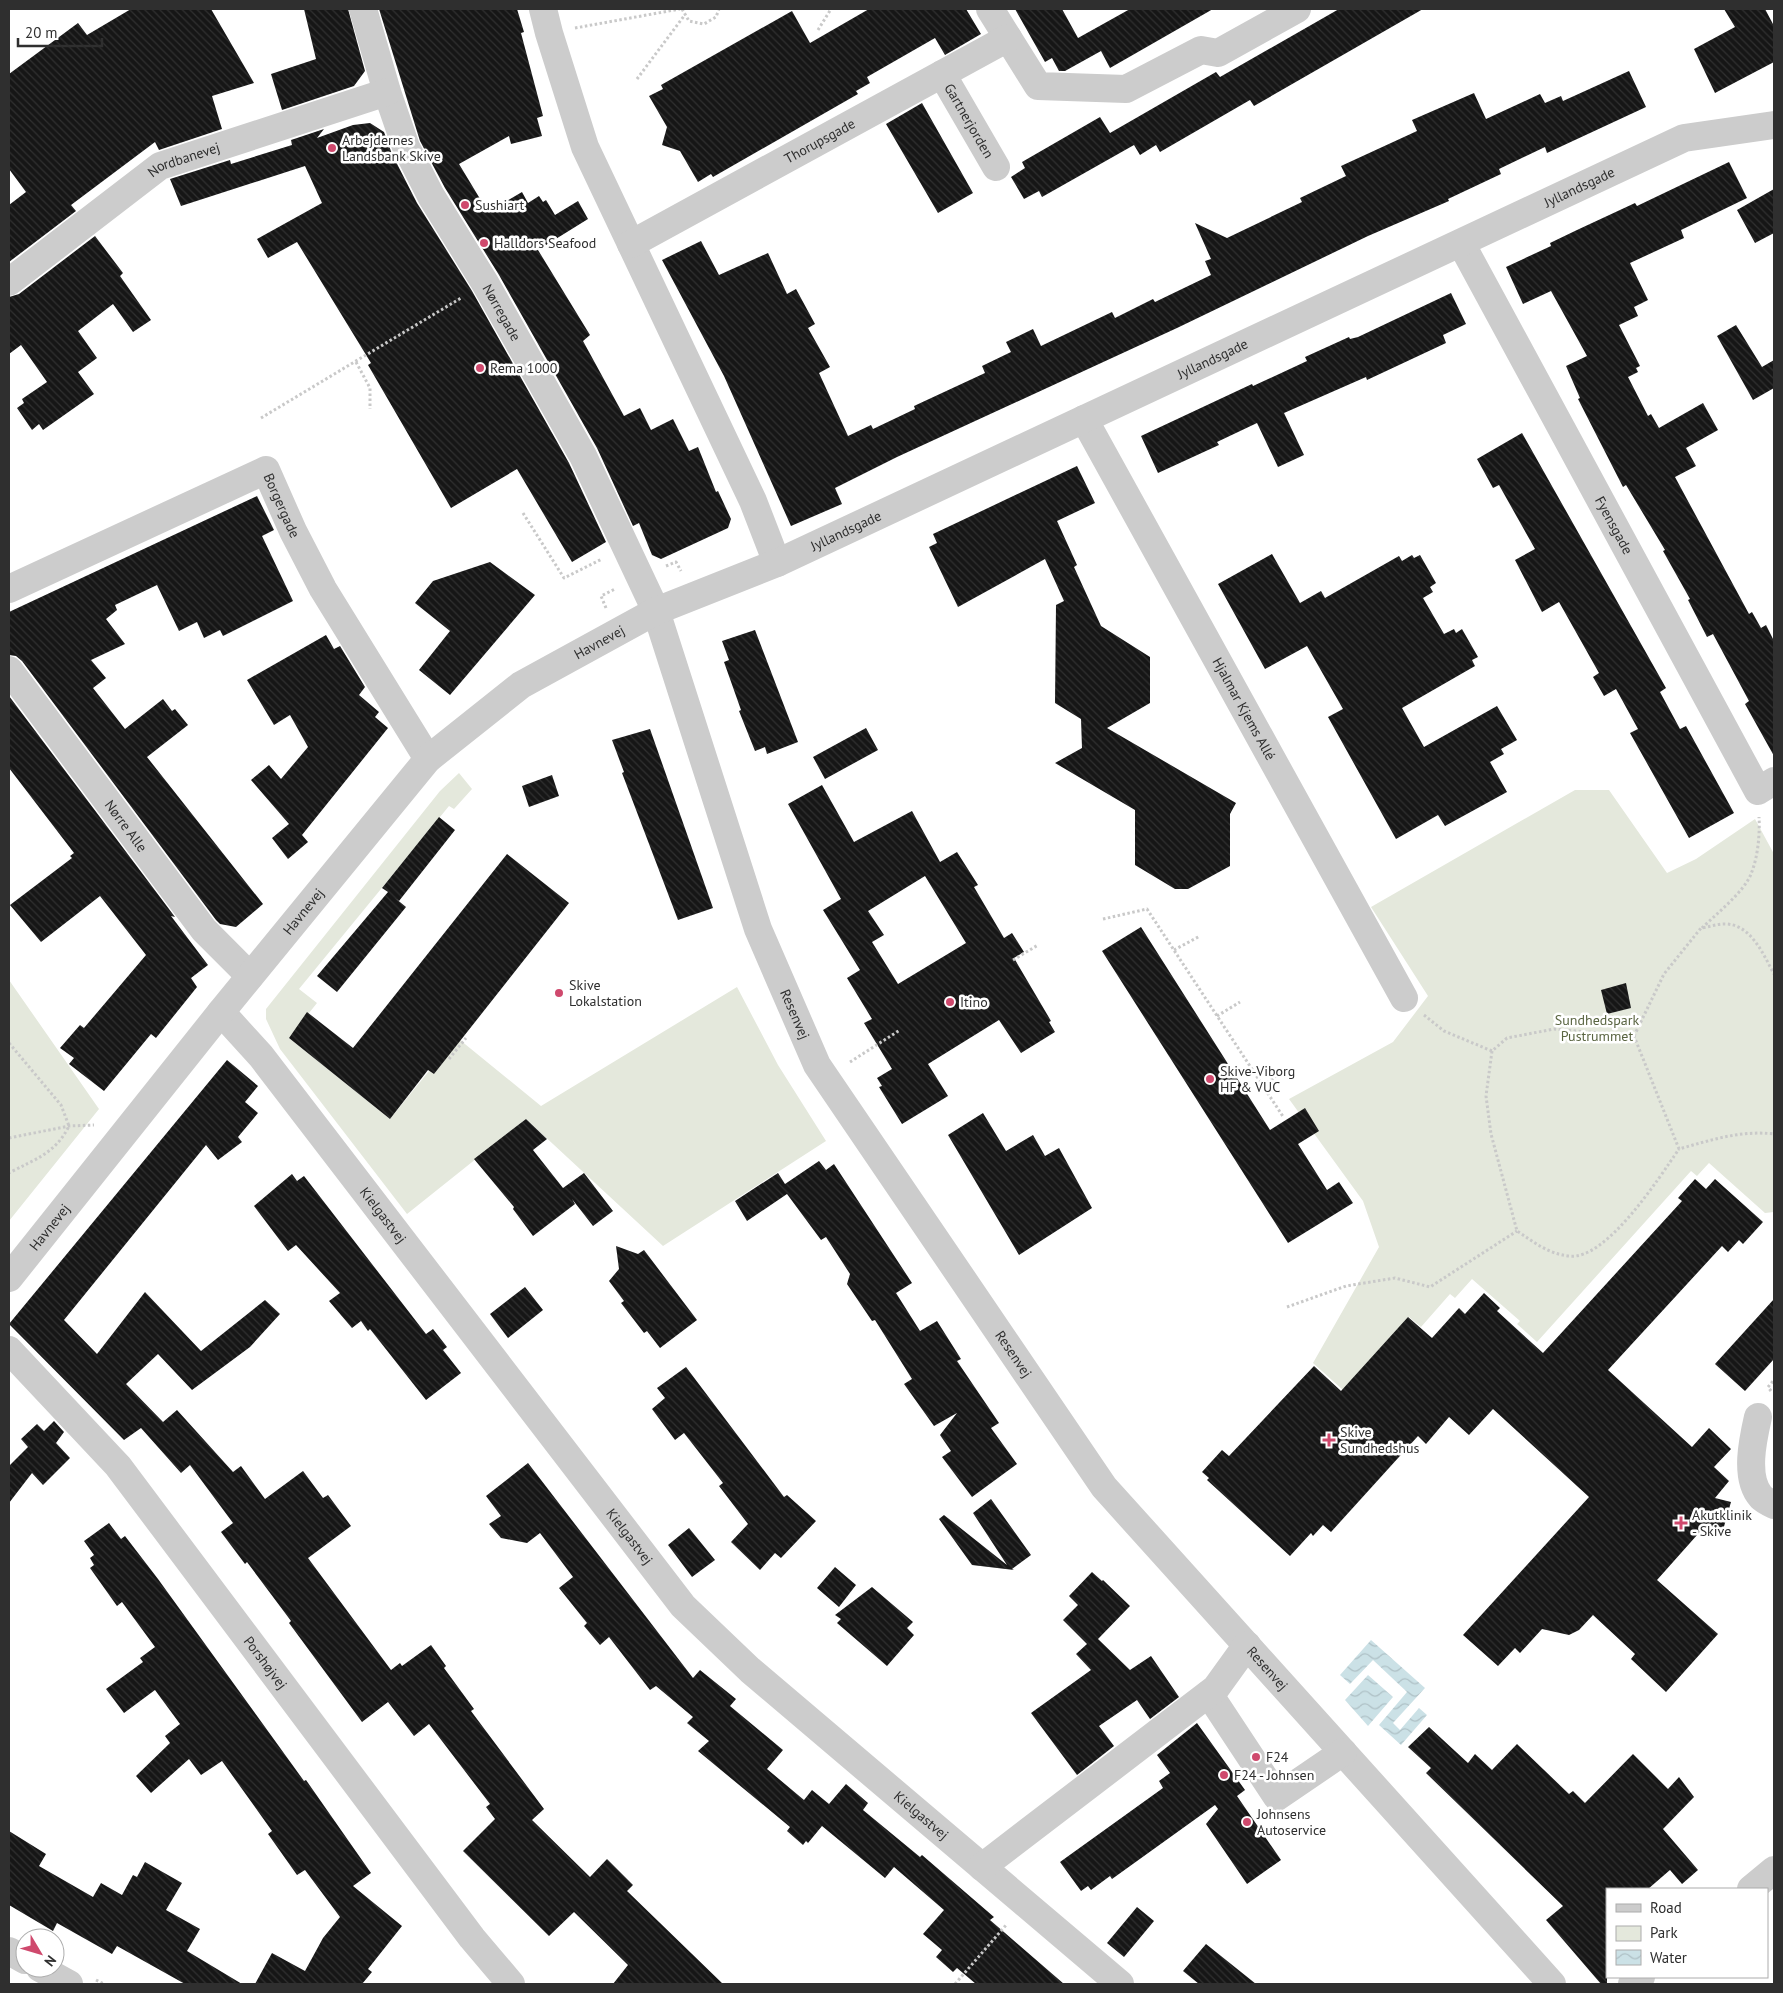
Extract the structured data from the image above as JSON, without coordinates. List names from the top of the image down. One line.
{"streets":{"street":["Gartnerjorden","Thorupsgade","Nordbanevej","Jyllandsgade","Nørregade","Borgergade","Fyensgade","Havnevej","Hjalmar Kjems Allé","Nørre Alle","Resenvej","Kielgastvej","Porshøjvej"]},"crossings":[["Gartnerjorden","Thorupsgade"],["Nordbanevej","Nørregade"],["Jyllandsgade","Nørregade"],["Jyllandsgade","Fyensgade"],["Jyllandsgade","Havnevej"],["Jyllandsgade","Hjalmar Kjems Allé"],["Jyllandsgade","Resenvej"],["Nørregade","Havnevej"],["Nørregade","Resenvej"],["Borgergade","Havnevej"],["Havnevej","Nørre Alle"],["Havnevej","Resenvej"],["Havnevej","Kielgastvej"]],"parks":["Sundhedspark Pustrummet"],"places":{"other":["Arbejdernes Landsbank Skive","Sushiart","Halldors Seafood","Rema 1000","Skive Lokalstation","Itino","Skive-Viborg HF & VUC","F24","F24 - Johnsen","Johnsens Autoservice"],"health":["Skive Sundhedshus","Akutklinik - Skive"]},"legend":["Road","Park","Water"],"scale_bar":"20 m","north":"bottom right"}
